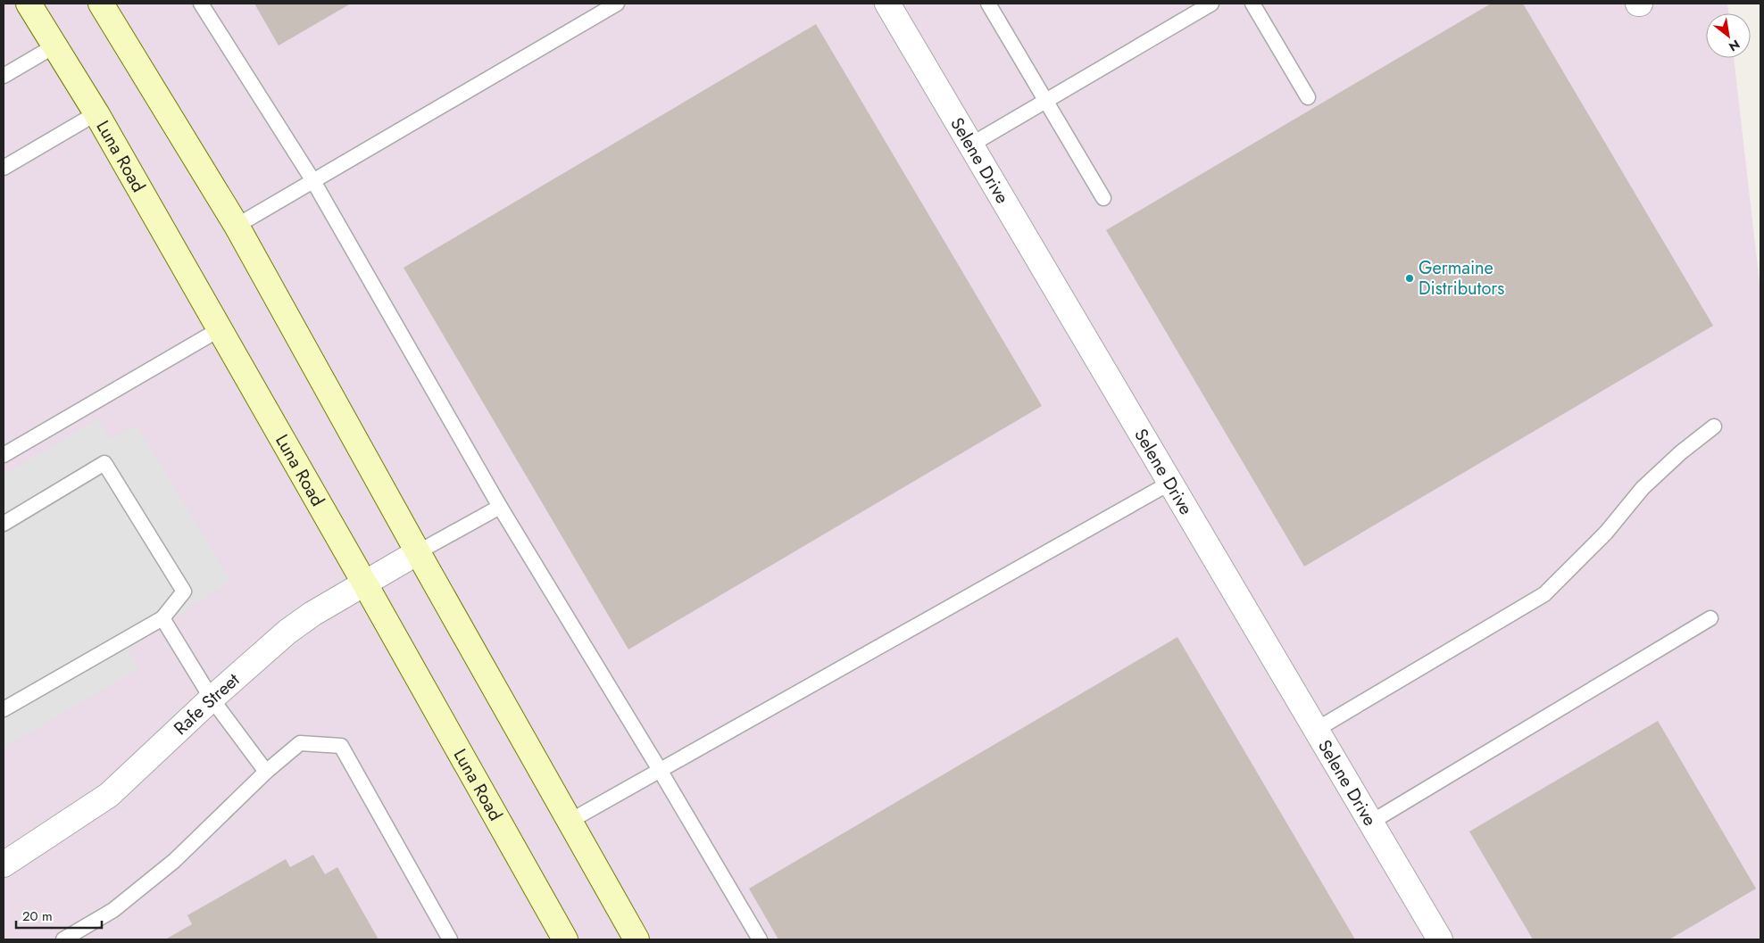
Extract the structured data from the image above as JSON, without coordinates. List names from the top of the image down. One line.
{"streets":{"main road":["Luna Road"],"street":["Selene Drive","Rafe Street"]},"crossings":[["Luna Road","Rafe Street"]],"places":["Germaine Distributors"],"scale_bar":"20 m","north":"bottom right"}
